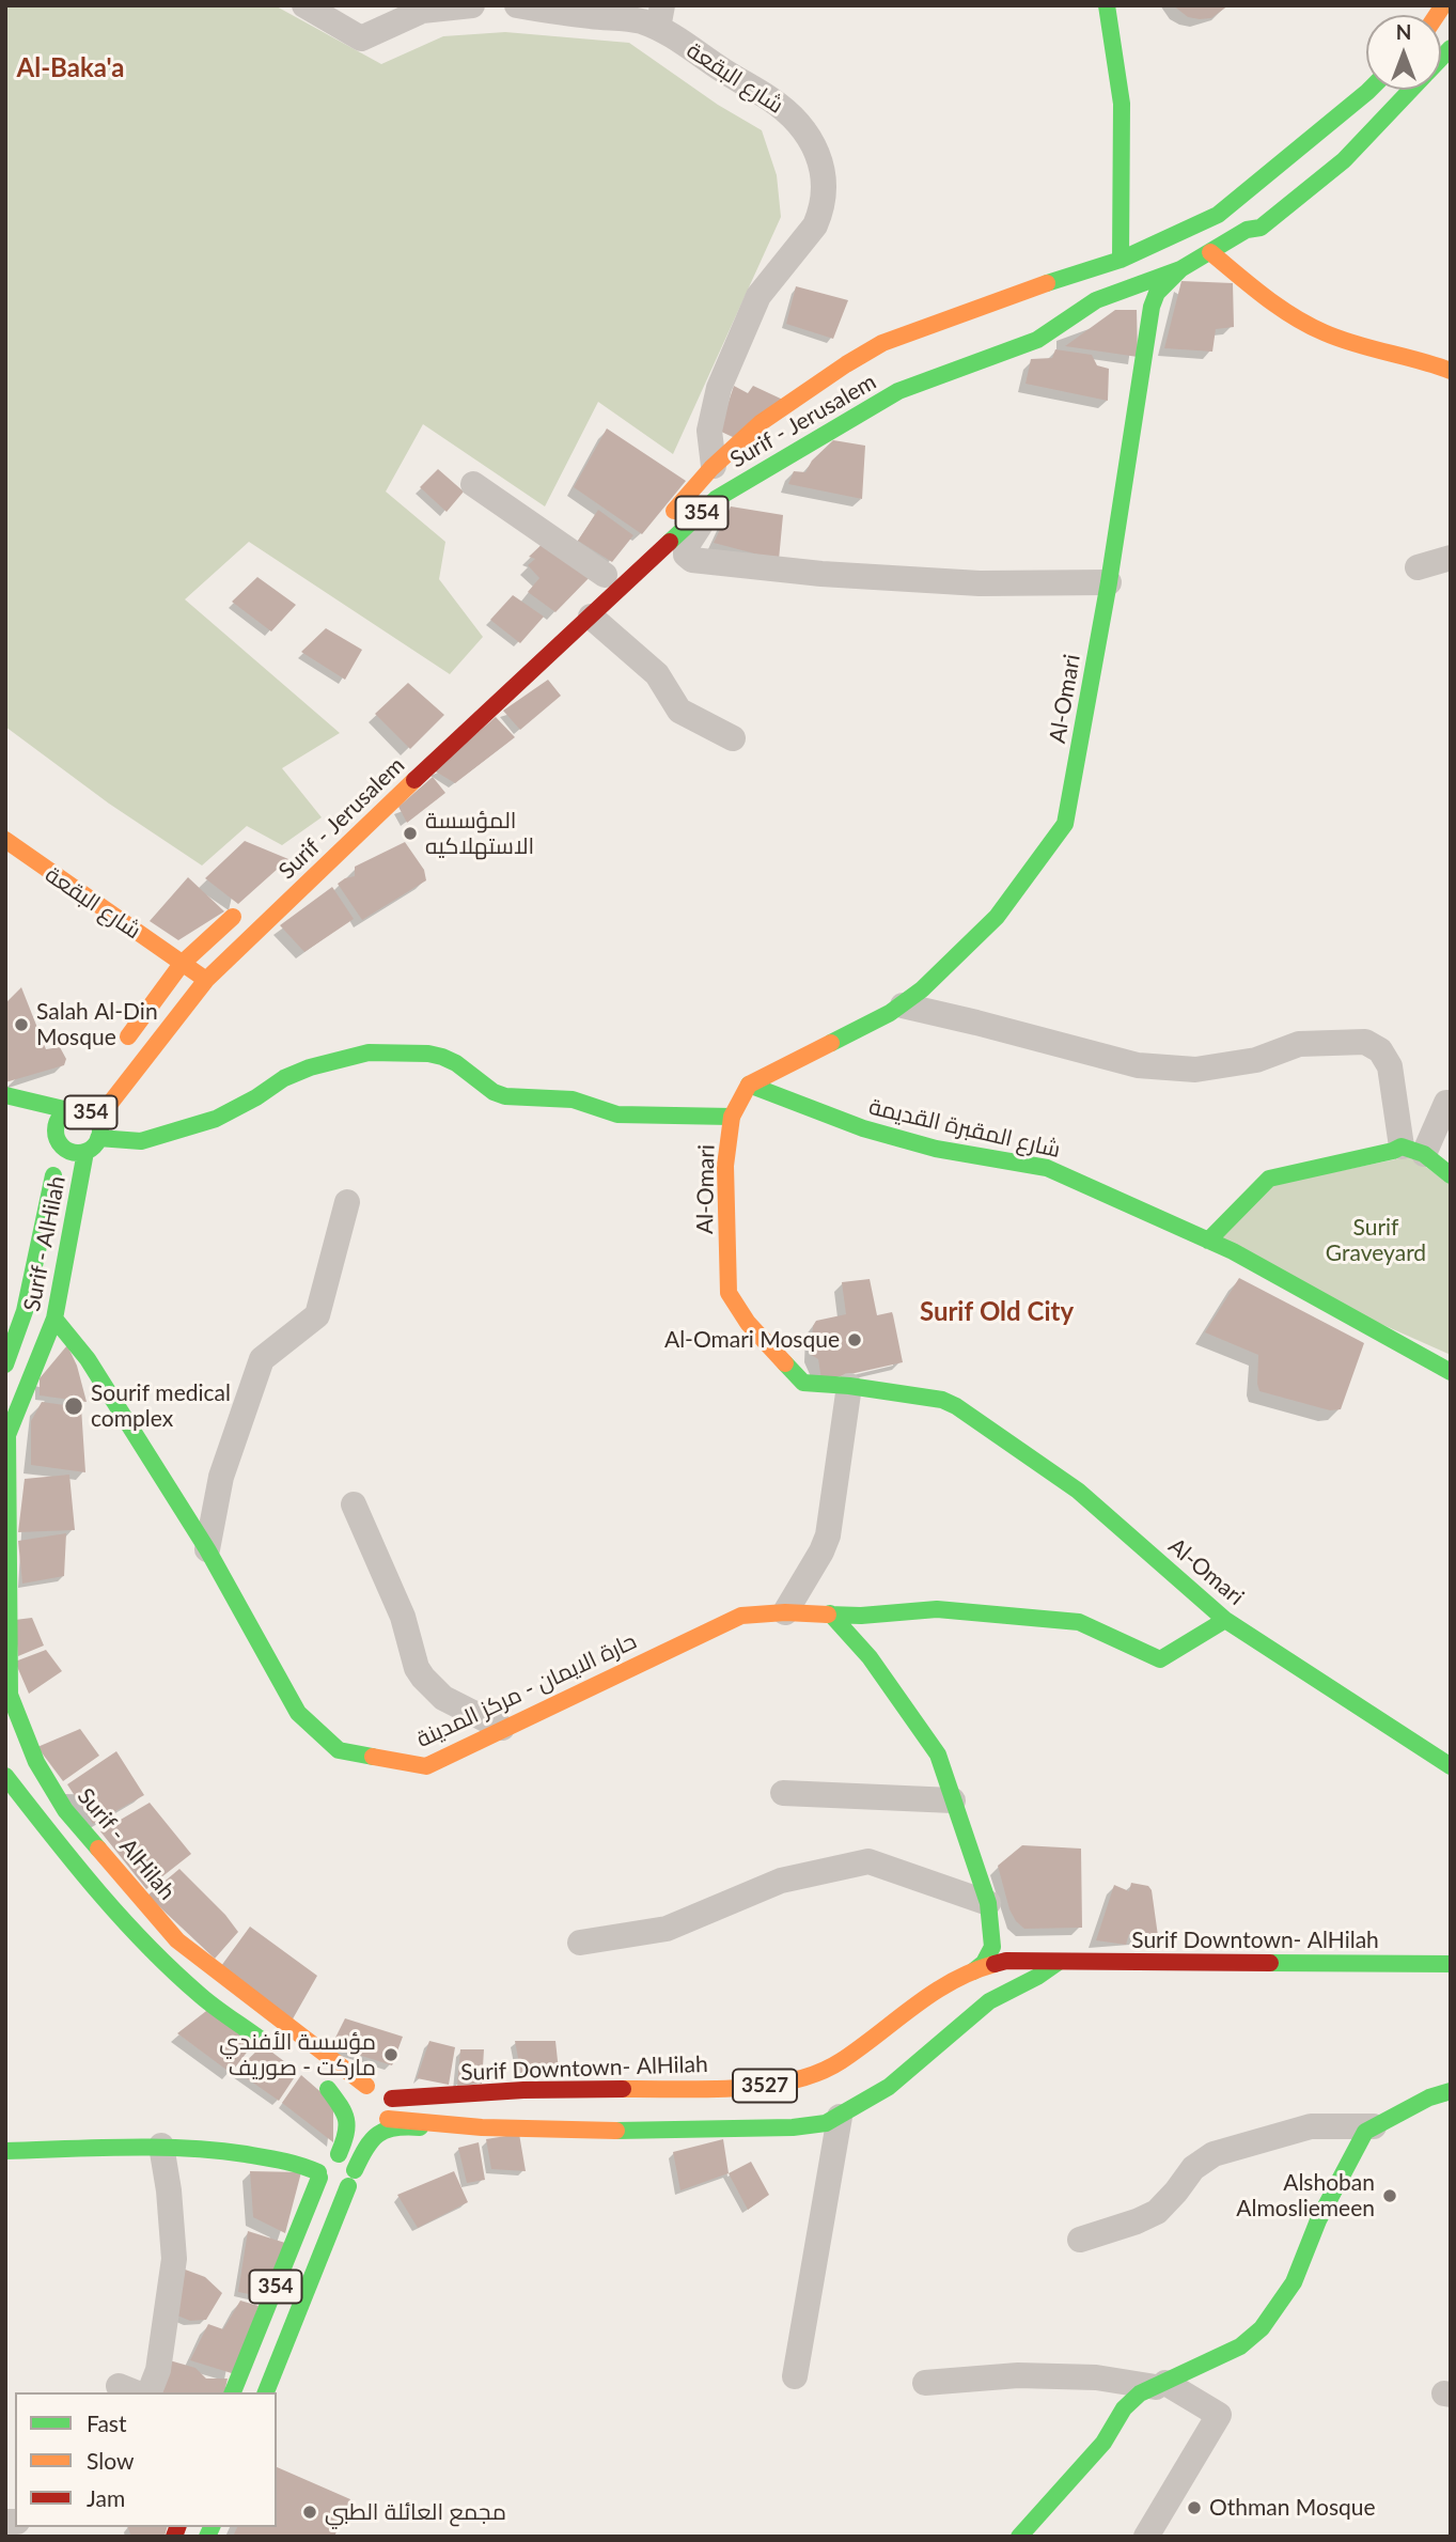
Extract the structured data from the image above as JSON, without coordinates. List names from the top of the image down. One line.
{"streets":{"main road":["شارع البقعة","Surif - Jerusalem","354","Al-Omari","شارع المقبرة القديمة","Surif - AlHilah","حارة الايمان - مركز المدينة","Surif Downtown- AlHilah","3527"]},"crossings":[["شارع البقعة","Surif - Jerusalem"],["Surif - Jerusalem","354"],["Surif - Jerusalem","Al-Omari"],["Surif - Jerusalem","Surif - AlHilah"],["354","Surif - AlHilah"],["354","3527"],["Al-Omari","شارع المقبرة القديمة"],["Al-Omari","حارة الايمان - مركز المدينة"],["Surif - AlHilah","حارة الايمان - مركز المدينة"],["Surif Downtown- AlHilah","3527"]],"districts":["Al-Baka'a","Surif Old City"],"parks":["Surif Graveyard"],"places":["المؤسسة الاستهلاكيه","Salah Al-Din Mosque","Al-Omari Mosque","Sourif medical complex","مؤسسة الأفندي ماركت - صوريف","Alshoban Almosliemeen","Othman Mosque","مجمع العائلة الطبي"],"legend":["Fast","Slow","Jam"],"north":"top"}
